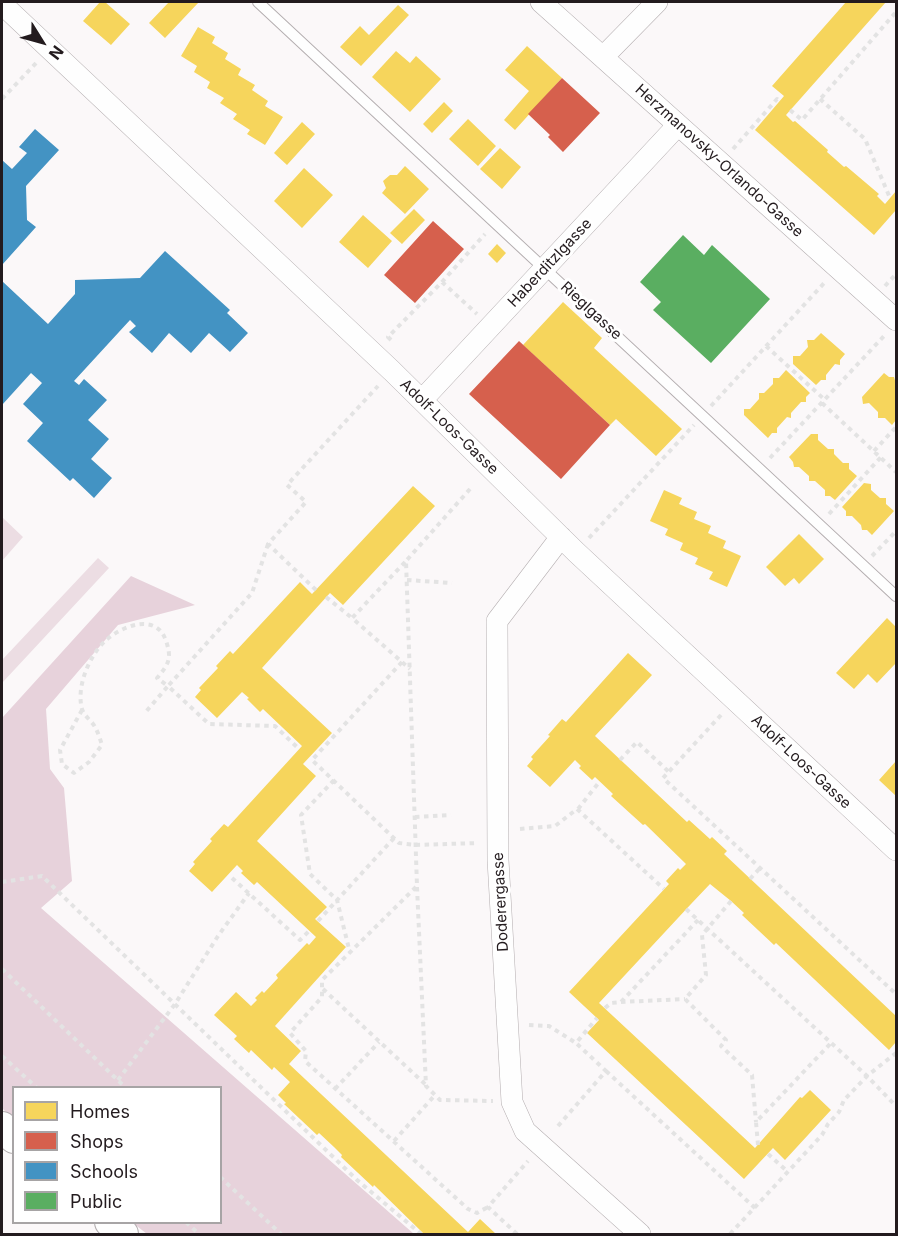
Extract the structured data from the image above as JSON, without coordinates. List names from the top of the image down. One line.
{"streets":{"street":["Herzmanovsky-Orlando-Gasse","Haberditzlgasse","Adolf-Loos-Gasse","Doderergasse"],"lane":["Rieglgasse"]},"crossings":[["Herzmanovsky-Orlando-Gasse","Haberditzlgasse"],["Haberditzlgasse","Rieglgasse"],["Haberditzlgasse","Adolf-Loos-Gasse"],["Adolf-Loos-Gasse","Doderergasse"]],"legend":["Homes","Shops","Schools","Public"],"north":"bottom right"}
